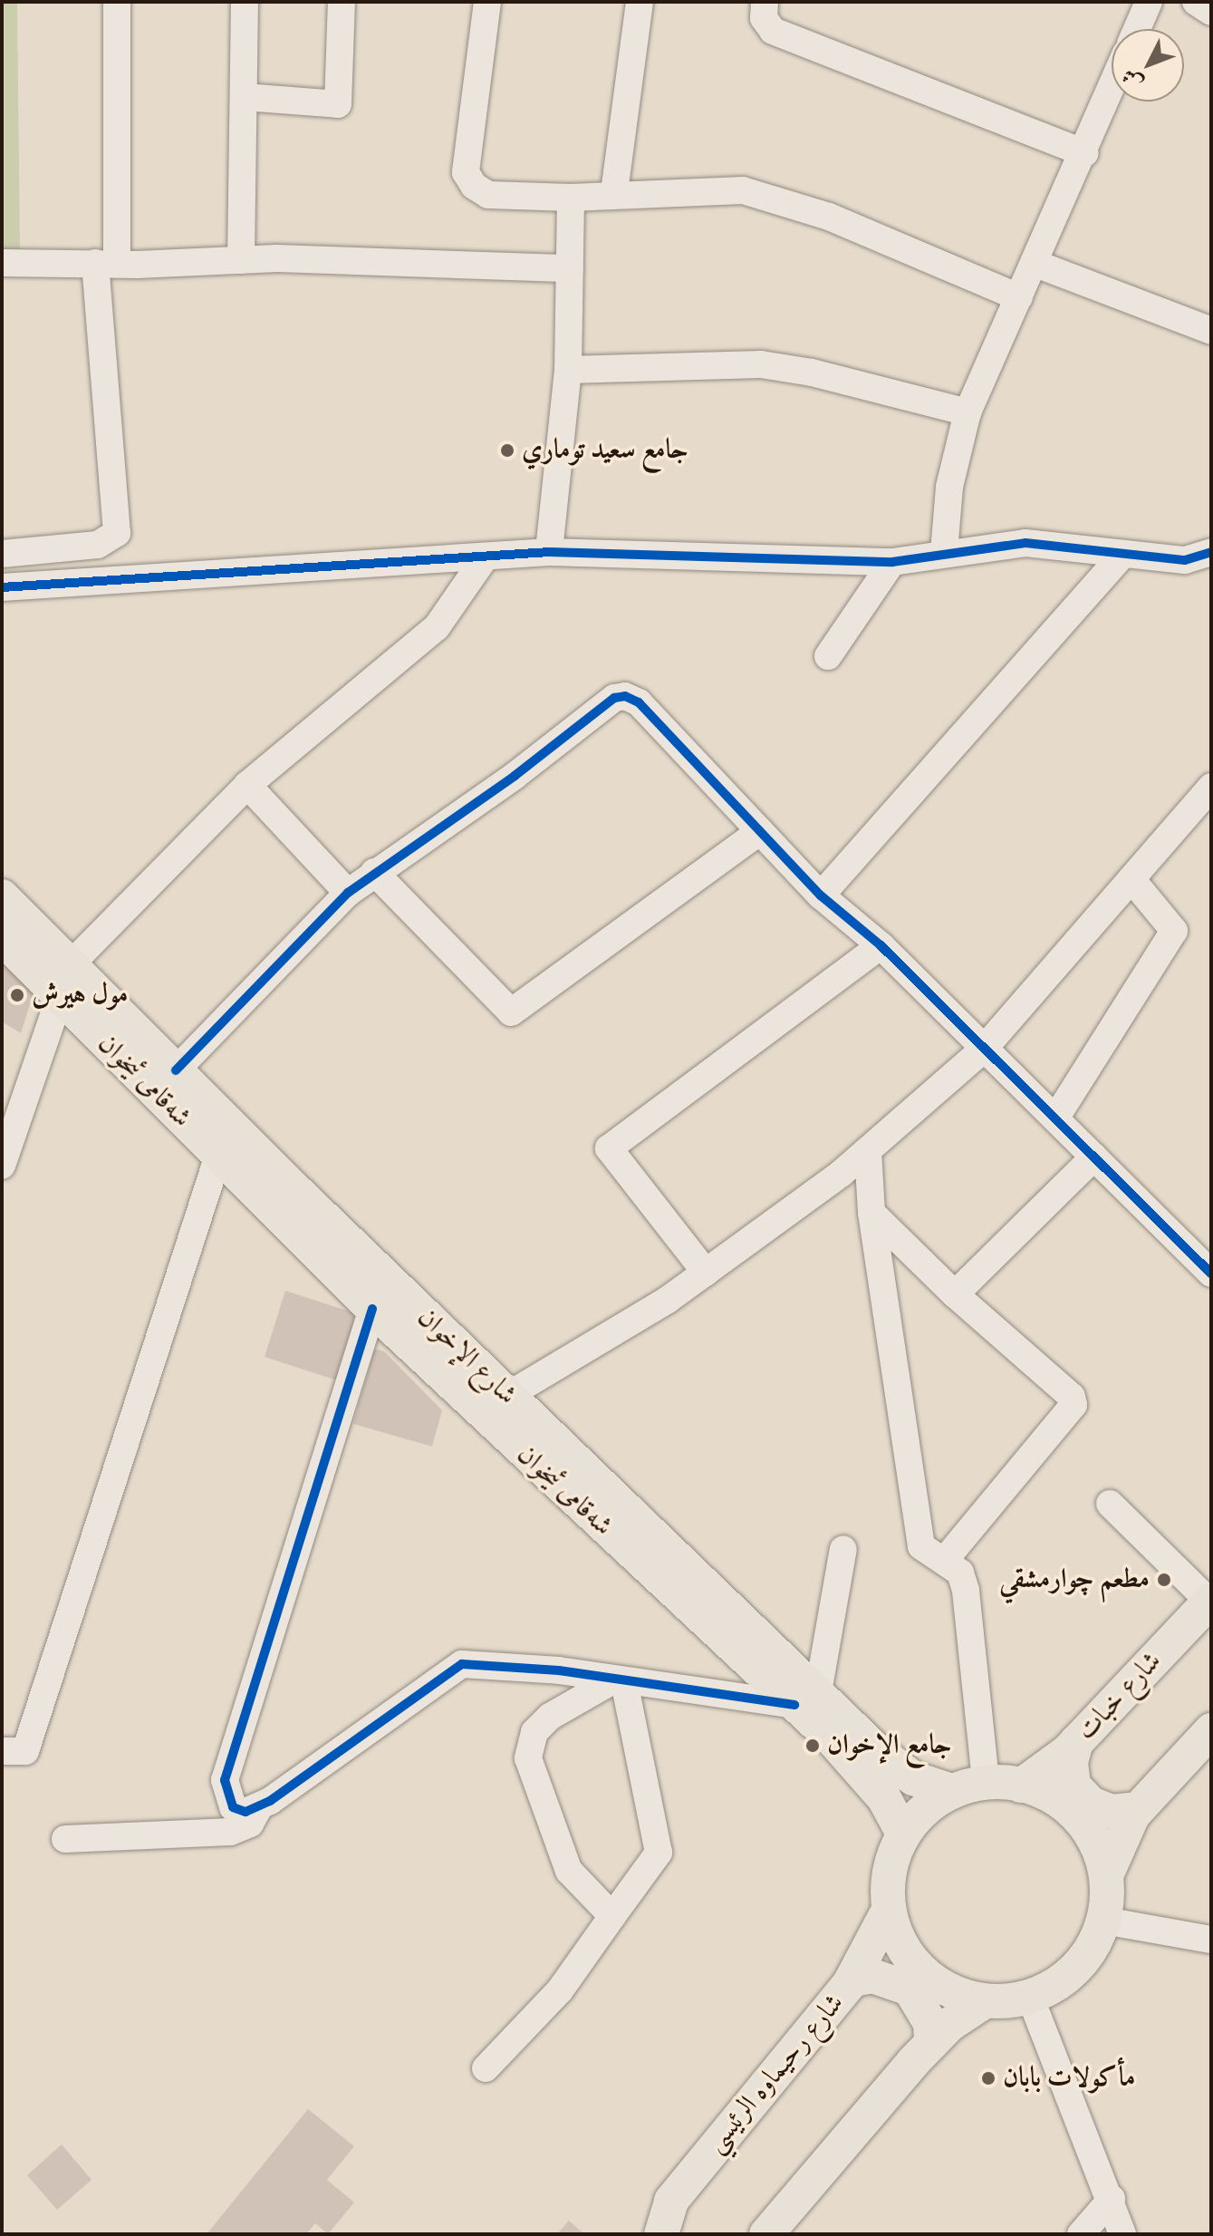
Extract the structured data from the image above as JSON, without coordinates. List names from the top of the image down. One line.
{"streets":{"main road":["شەقامی ئیخوان","شارع الإخوان","شارع خبات","شارع رحيماوه الرئيسي"]},"crossings":[["شەقامی ئیخوان","شارع الإخوان"],["شارع الإخوان","شارع خبات"],["شارع الإخوان","شارع رحيماوه الرئيسي"],["شارع خبات","شارع رحيماوه الرئيسي"]],"places":["جامع سعيد توماري","مول هيرش","مطعم چوارمشقي","جامع الإخوان","مأكولات بابان"],"north":"bottom left"}
